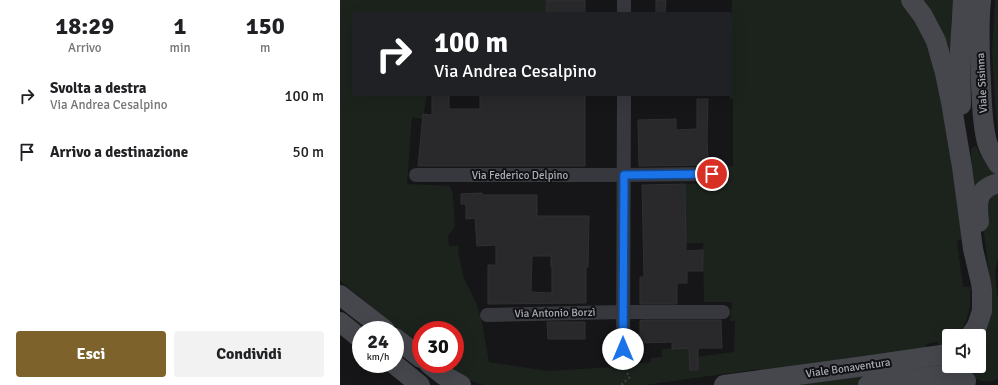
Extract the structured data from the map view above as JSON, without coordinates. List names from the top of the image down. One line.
{"streets":{"main road":["Viale Sisinna","Viale Bonaventura"],"street":["Via Federico Delpino","Via Antonio Borzì"]},"page":{"eta":["18:29","Arrivo","1","min","150","m"],"turn":["100 m","Via Andrea Cesalpino"],"list":[{"name":"Svolta a destra","note":"Via Andrea Cesalpino","value":"100 m"},{"name":"Arrivo a destinazione","value":"50 m"}],"speed":"24 km/h","limit":"30","buttons":["Esci","Condividi"]}}
